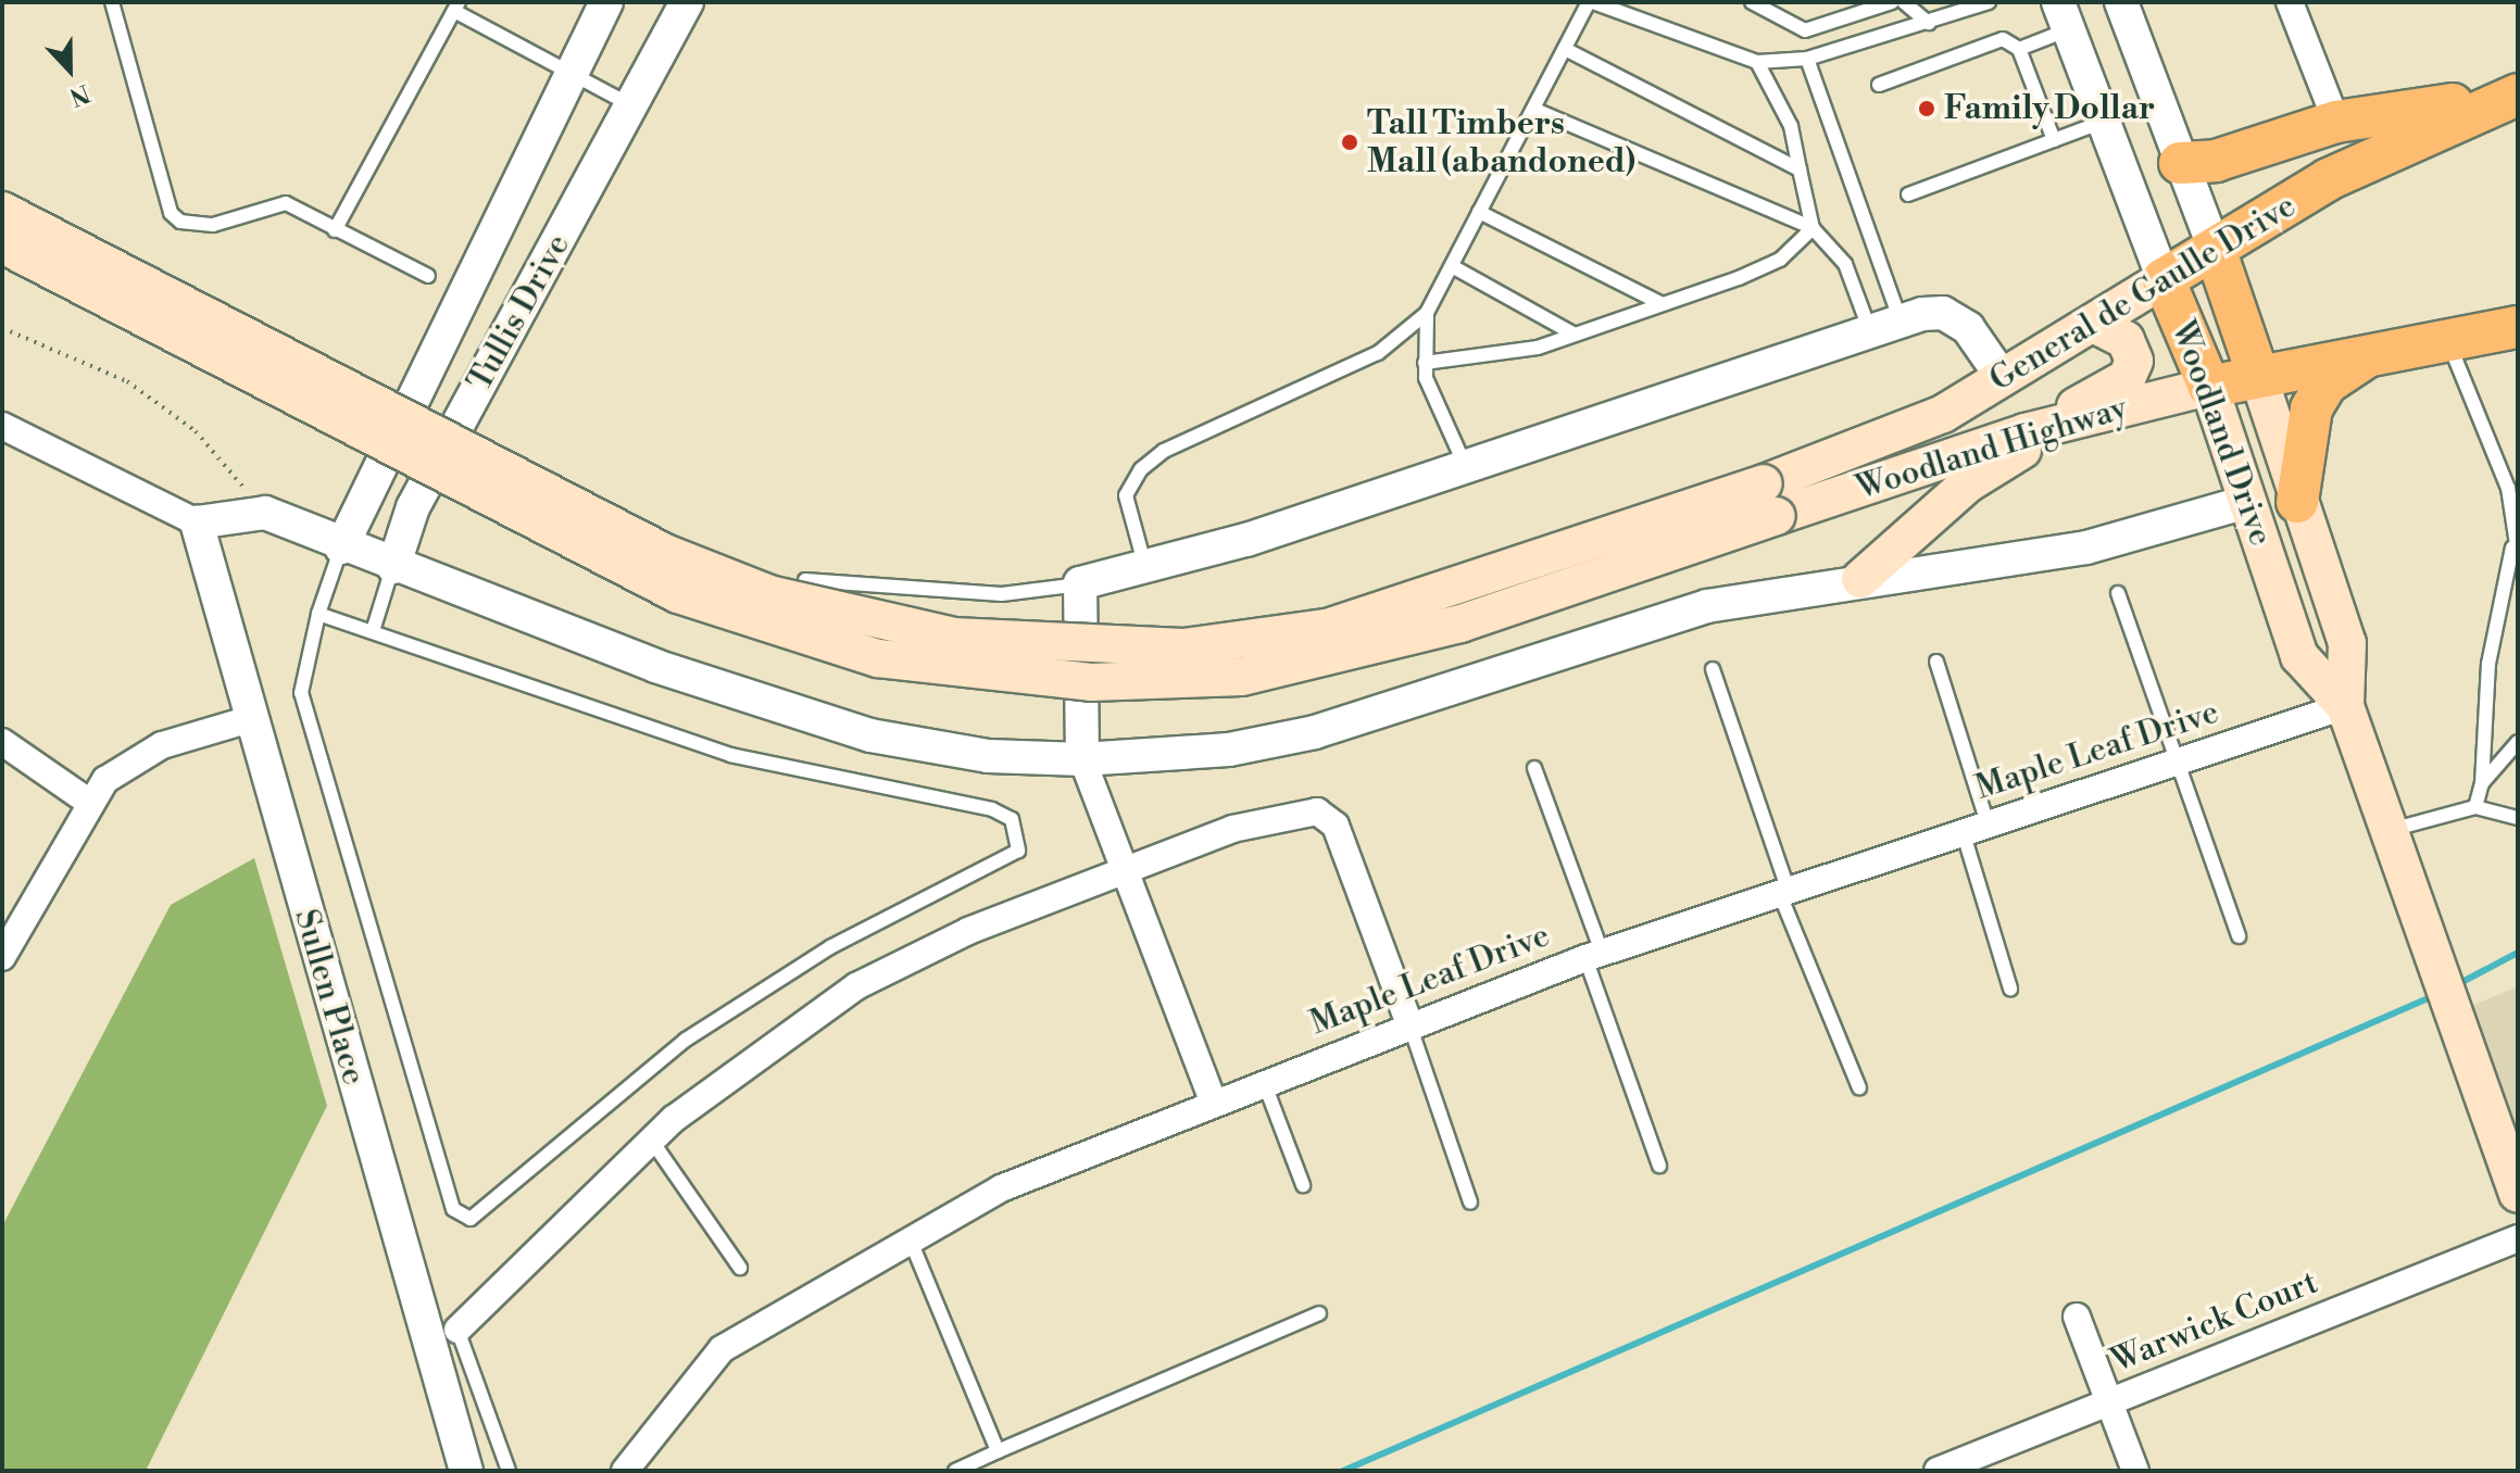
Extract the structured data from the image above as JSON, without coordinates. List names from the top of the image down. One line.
{"streets":{"main road":["General de Gaulle Drive","Woodland Drive","Woodland Highway"],"street":["Tullis Drive","Maple Leaf Drive","Sullen Place","Warwick Court"]},"crossings":[["General de Gaulle Drive","Woodland Drive"],["General de Gaulle Drive","Woodland Highway"],["Woodland Drive","Woodland Highway"],["Woodland Drive","Maple Leaf Drive"]],"places":["Family Dollar","Tall Timbers Mall (abandoned)"],"north":"bottom"}
